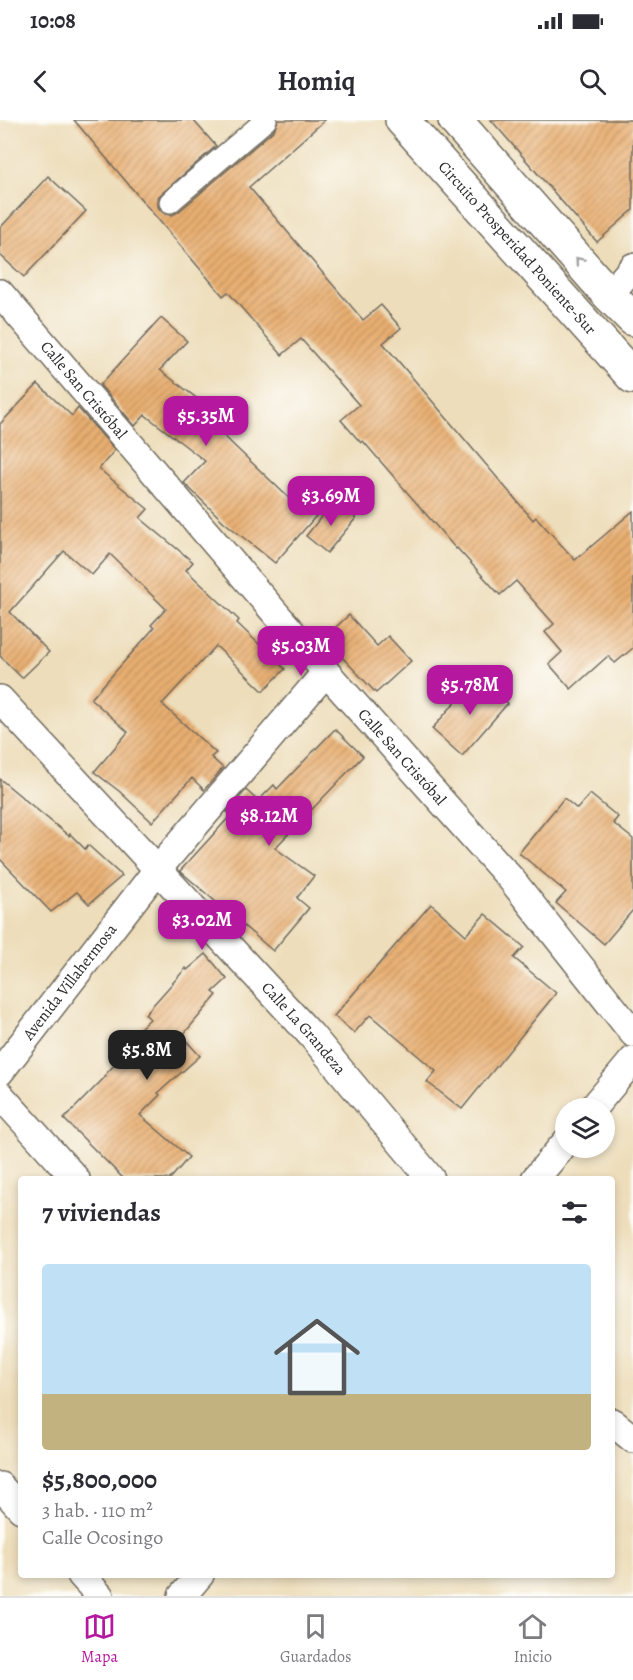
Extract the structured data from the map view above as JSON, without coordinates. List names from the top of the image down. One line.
{"streets":{"street":["Circuito Prosperidad Poniente-Sur","Calle San Cristóbal","Avenida Villahermosa","Calle La Grandeza"]},"crossings":[["Calle San Cristóbal","Avenida Villahermosa"],["Avenida Villahermosa","Calle La Grandeza"]],"page":{"status":"10:08","header":"Homiq","price":["$5.35M","$3.69M","$5.03M","$5.78M","$8.12M","$3.02M","$5.8M"],"heading":"7 viviendas","list":[{"name":"$5,800,000","note":"3 hab. · 110 m² · Calle Ocosingo"}],"tabs":["Mapa","Guardados","Inicio"]}}
